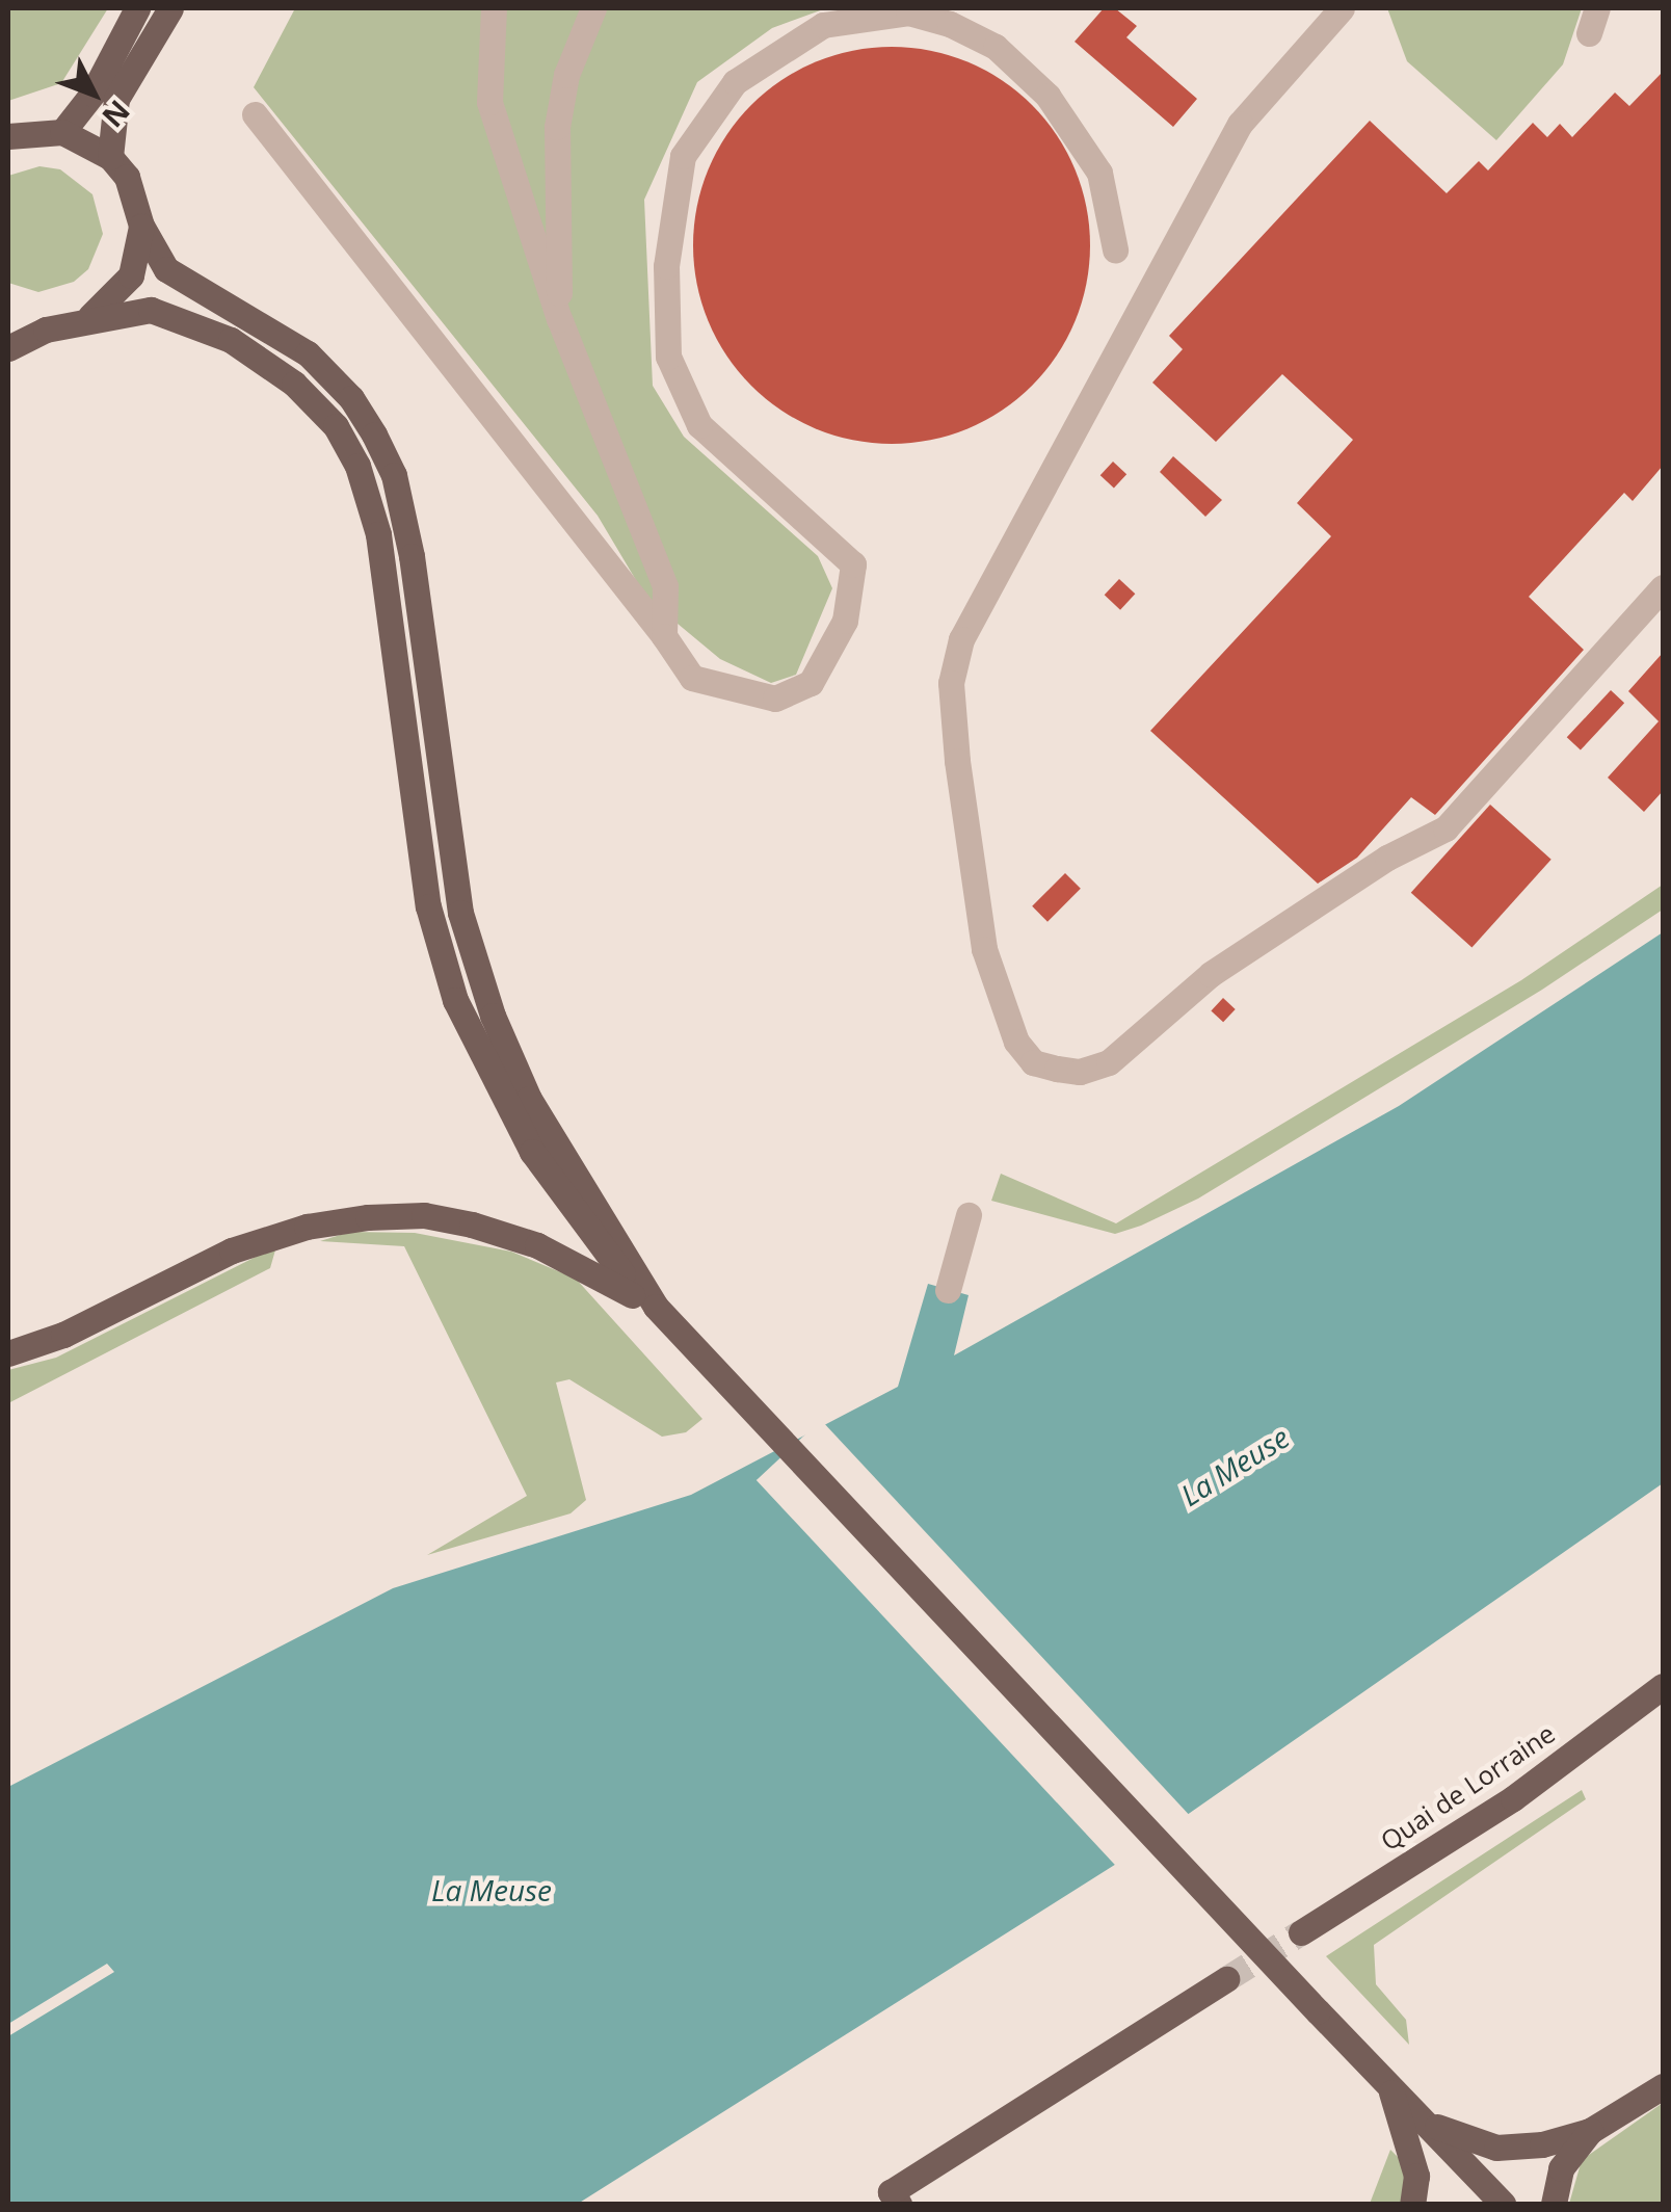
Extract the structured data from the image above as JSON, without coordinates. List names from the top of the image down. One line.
{"streets":{"main road":["Quai de Lorraine"]},"water":["La Meuse"],"north":"bottom right"}
